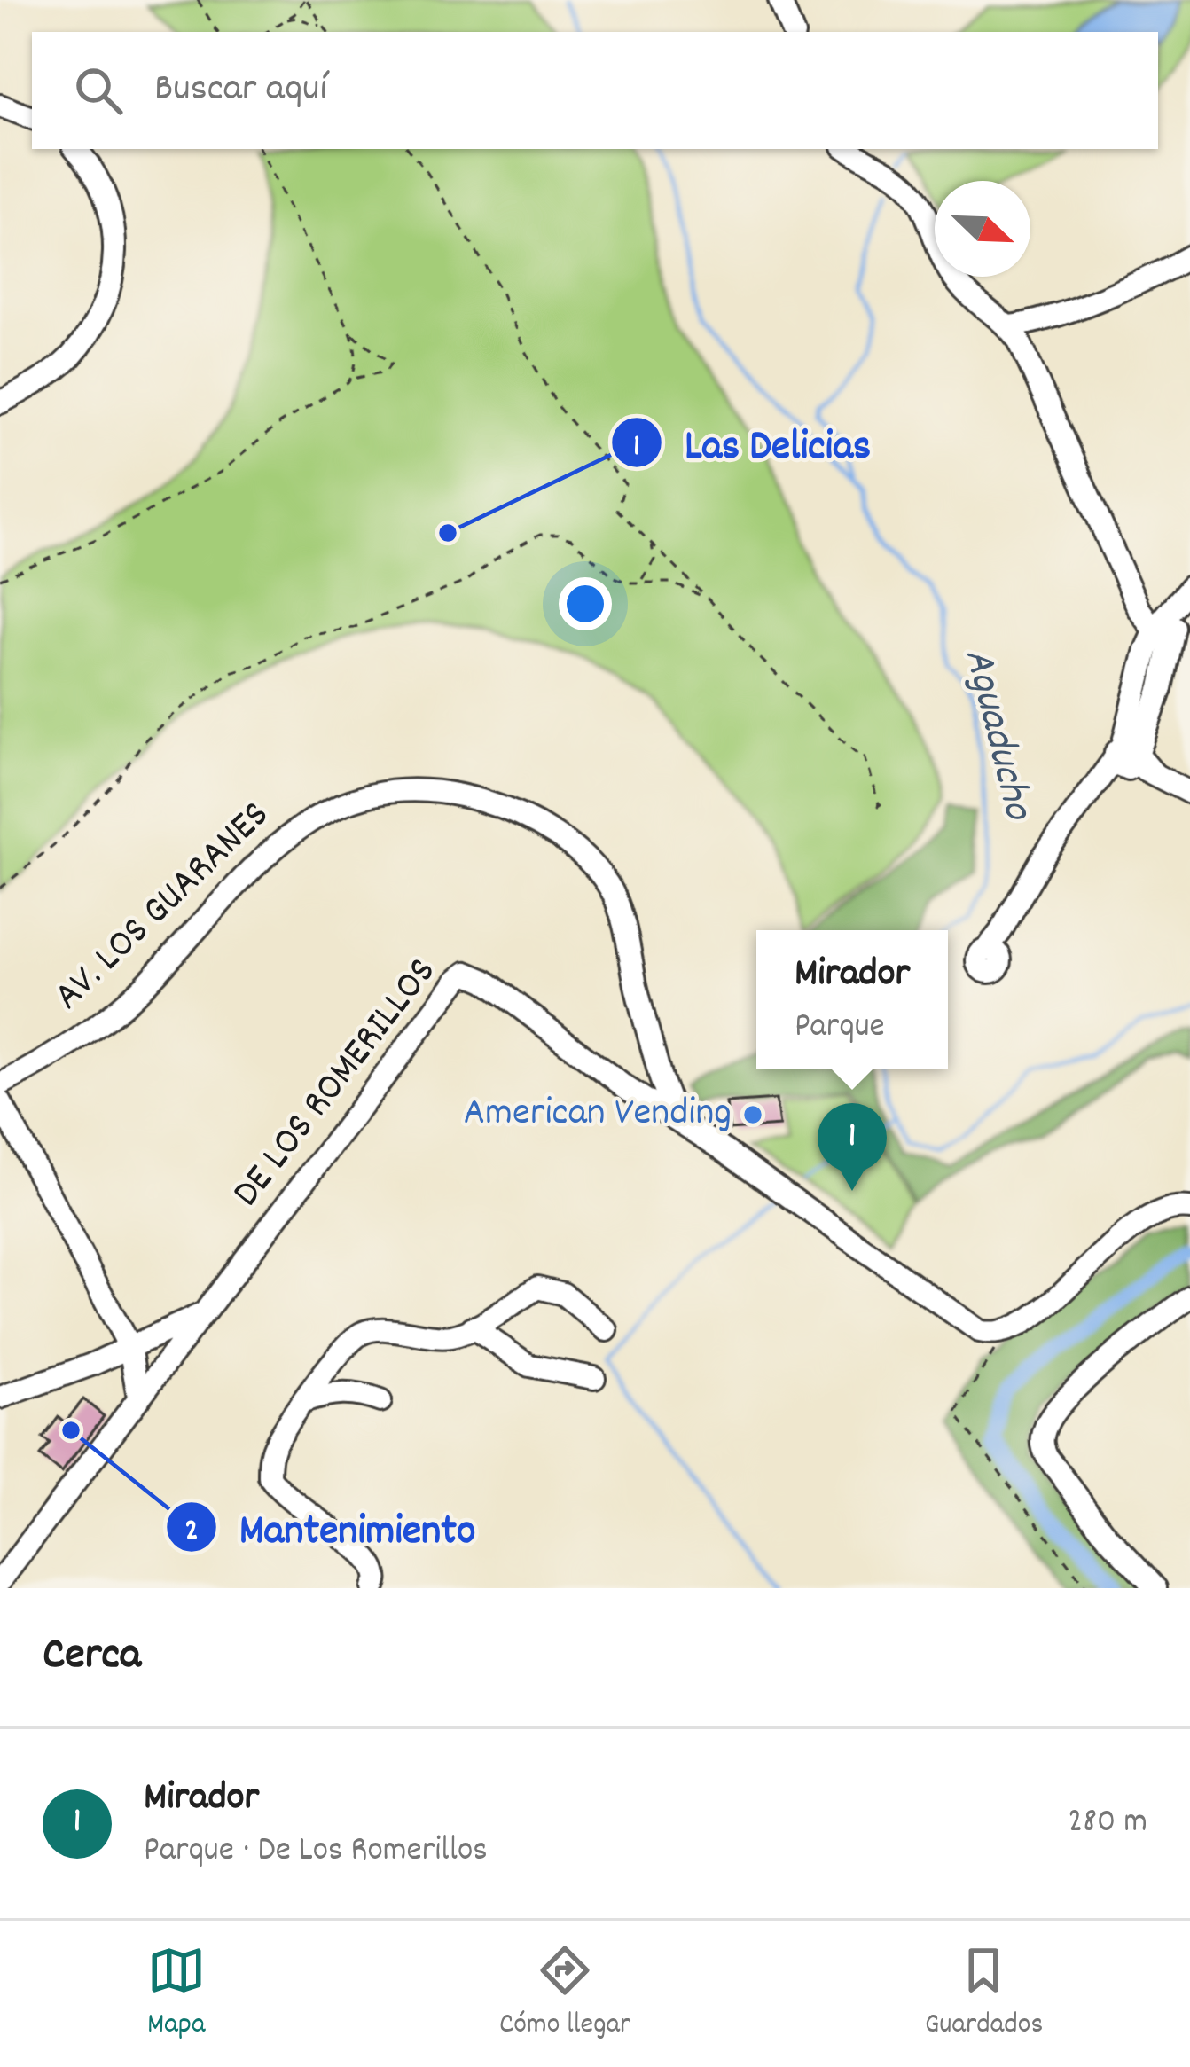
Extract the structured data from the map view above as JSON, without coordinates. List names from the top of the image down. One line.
{"streets":{"street":["AV. LOS GUARANES","DE LOS ROMERILLOS"]},"crossings":[["AV. LOS GUARANES","DE LOS ROMERILLOS"]],"water":["Aguaducho"],"places":["Las Delicias","American Vending","Mantenimiento"],"north":"bottom right","page":{"search":"Buscar aquí","popup":["Mirador","Parque"],"pins":"1","heading":"Cerca","list":[{"mark":"1","name":"Mirador","note":"Parque · De Los Romerillos","value":"280 m"}],"nav":["Mapa","Cómo llegar","Guardados"]}}
